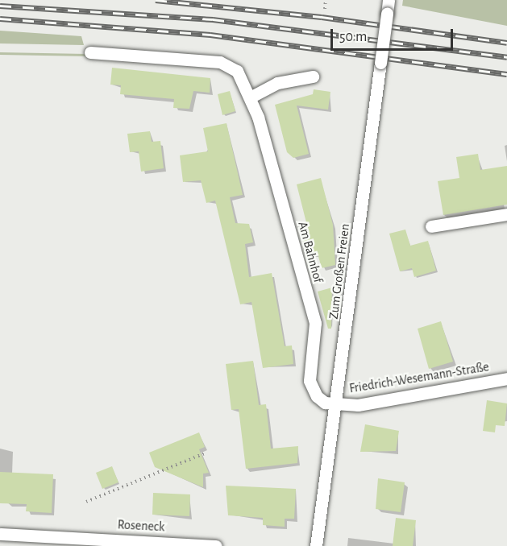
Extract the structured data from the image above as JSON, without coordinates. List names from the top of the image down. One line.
{"streets":{"street":["Am Bahnhof","Zum Großen Freien","Friedrich-Wesemann-Straße","Roseneck"]},"crossings":[["Am Bahnhof","Zum Großen Freien"],["Am Bahnhof","Friedrich-Wesemann-Straße"],["Zum Großen Freien","Friedrich-Wesemann-Straße"]],"scale_bar":"50 m"}
